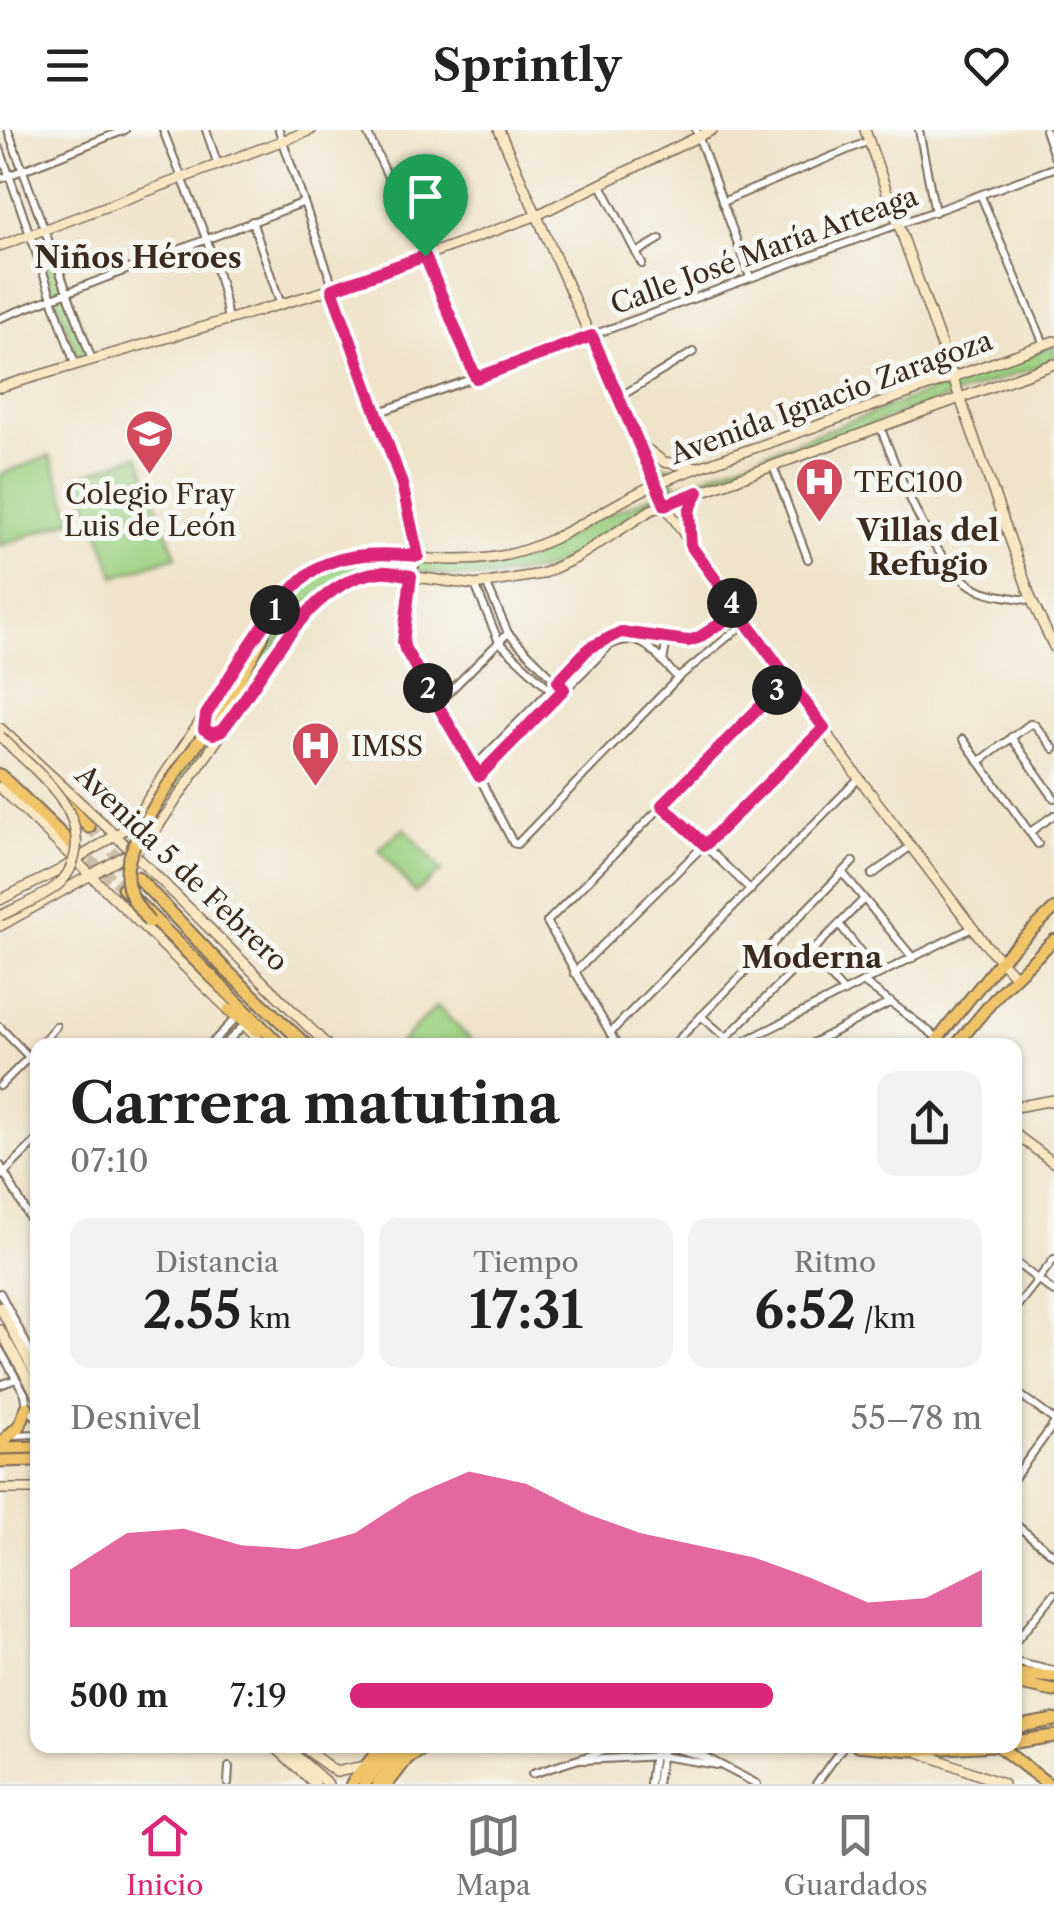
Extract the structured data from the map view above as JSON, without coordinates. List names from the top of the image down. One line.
{"streets":{"highway":["Avenida 5 de Febrero"],"main road":["Avenida Ignacio Zaragoza"],"street":["Calle José María Arteaga"]},"crossings":[["Avenida Ignacio Zaragoza","Avenida 5 de Febrero"]],"districts":["Niños Héroes","Villas del Refugio","Moderna"],"places":{"school or university":["Colegio Fray Luis de León"],"hospital":["TEC100","IMSS"]},"page":{"header":"Sprintly","pins":["4","1","2","3"],"heading":["Carrera matutina","07:10"],"stats":[["Distancia","2.55 km"],["Tiempo","17:31"],["Ritmo","6:52 /km"]],"chart":["Desnivel","55–78 m"],"list":[{"name":"500 m","note":"7:19"}],"tabs":["Inicio","Mapa","Guardados"]}}
